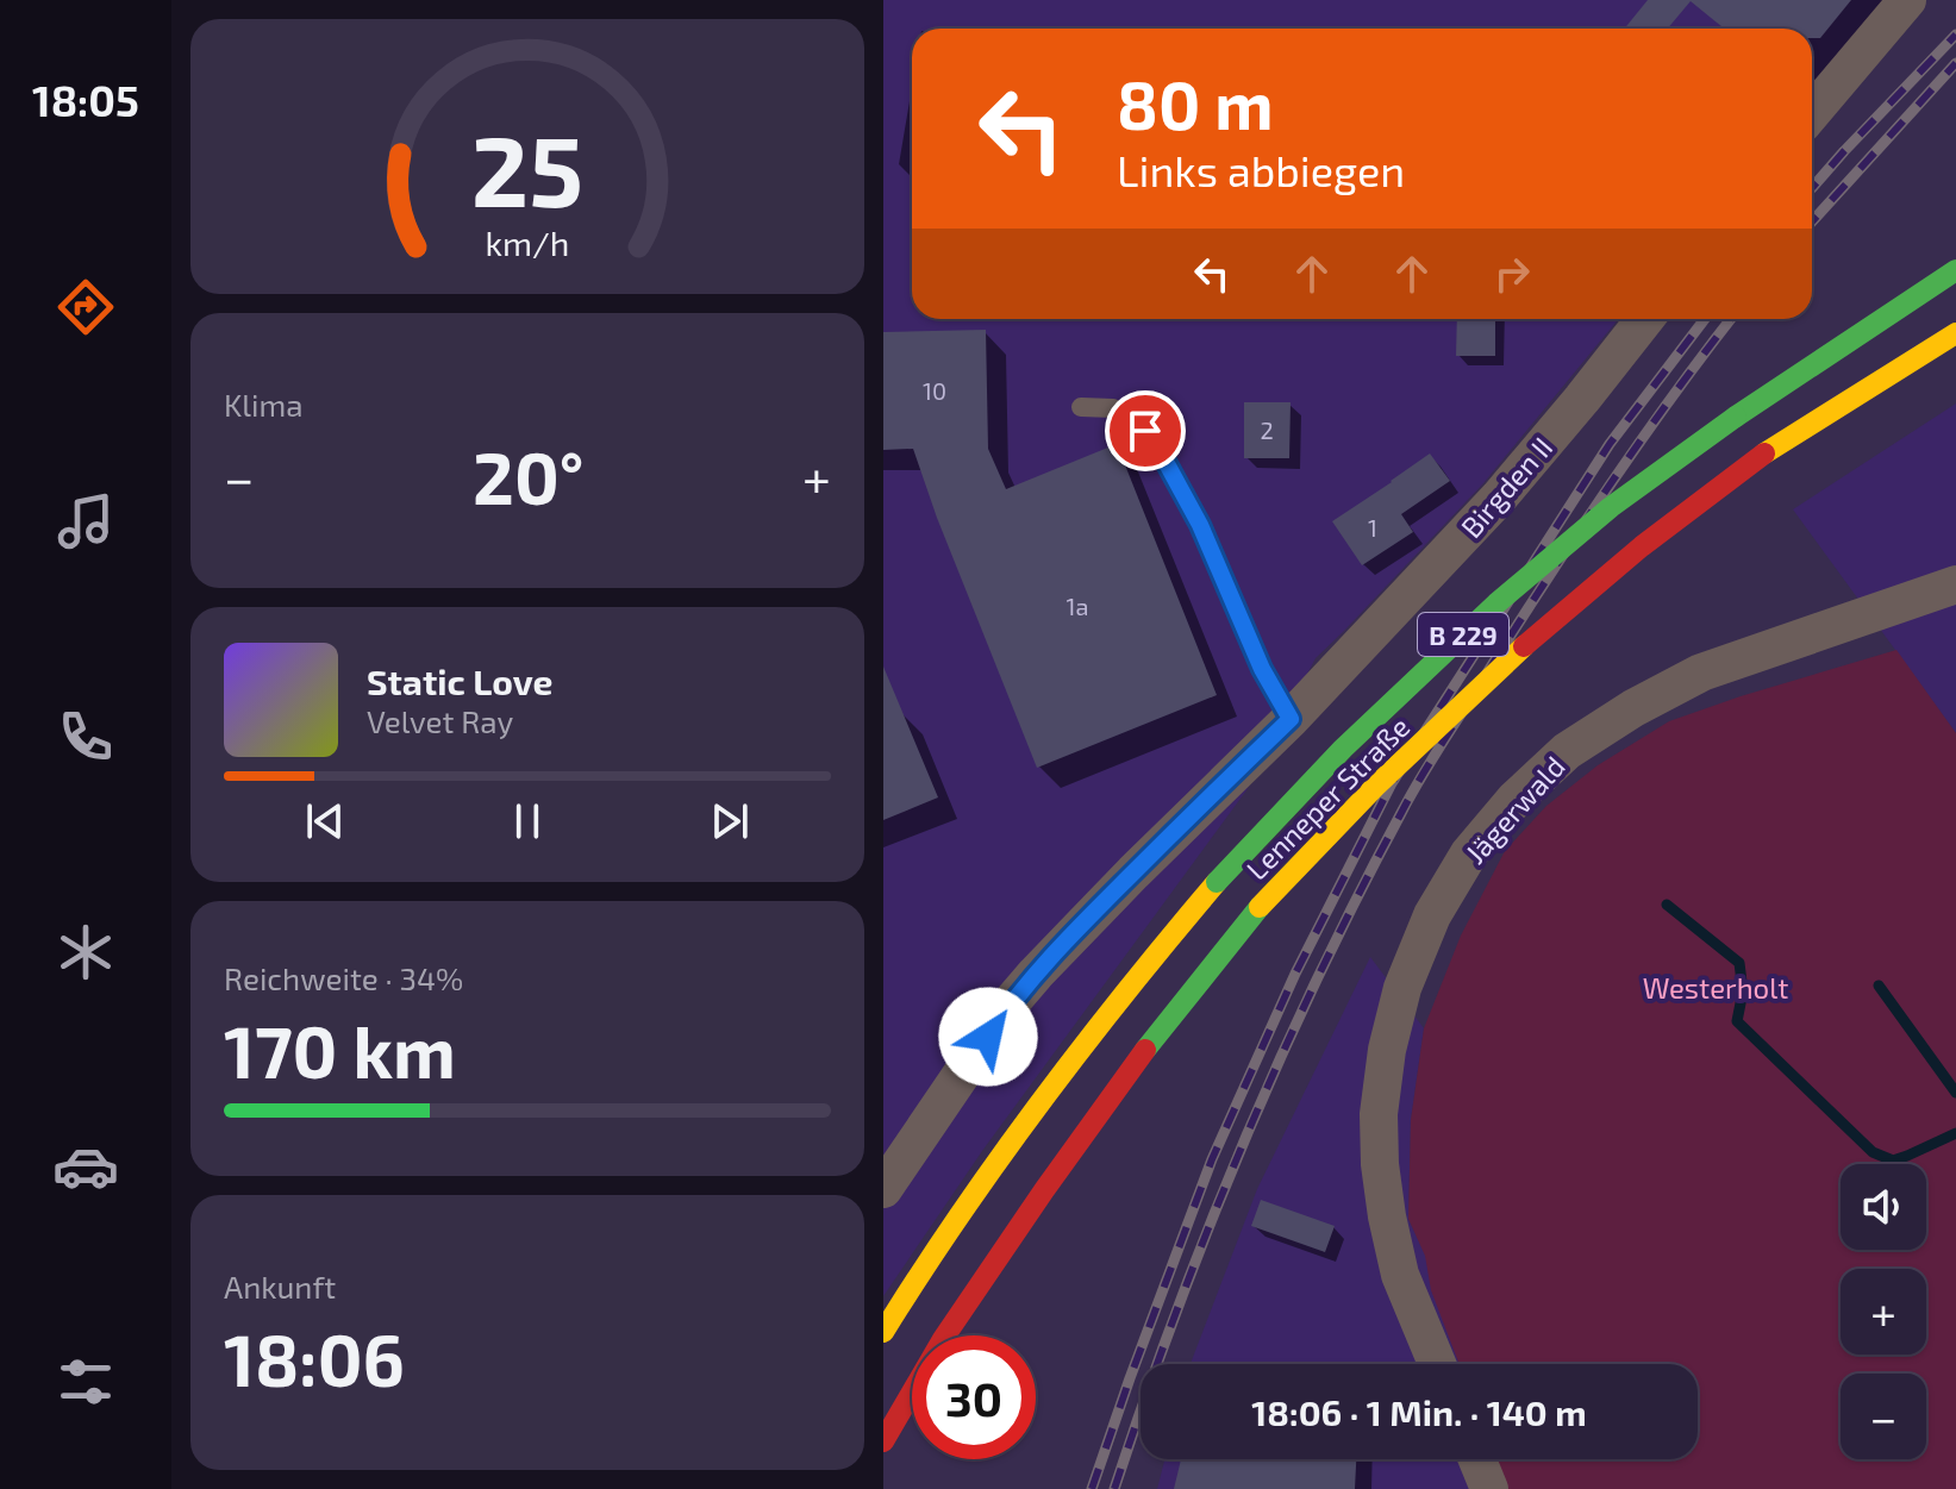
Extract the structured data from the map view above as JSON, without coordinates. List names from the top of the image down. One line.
{"streets":{"main road":["B 229","Lenneper Straße"],"street":["Birgden II","Jägerwald"]},"parks":["Westerholt"],"house_numbers":["10","2","1","1a"],"page":{"tabs":"18:05","turn":["80 m","Links abbiegen"],"tile":["Klima",["Reichweite · 34%","170 km"],["Ankunft","18:06"]],"heat":["−","20°","+"],"song":["Static Love","Velvet Ray"],"map_buttons":["+","−"],"limit":"30","trip":"18:06 · 1 Min. · 140 m","gauge":["25","km/h"]}}
